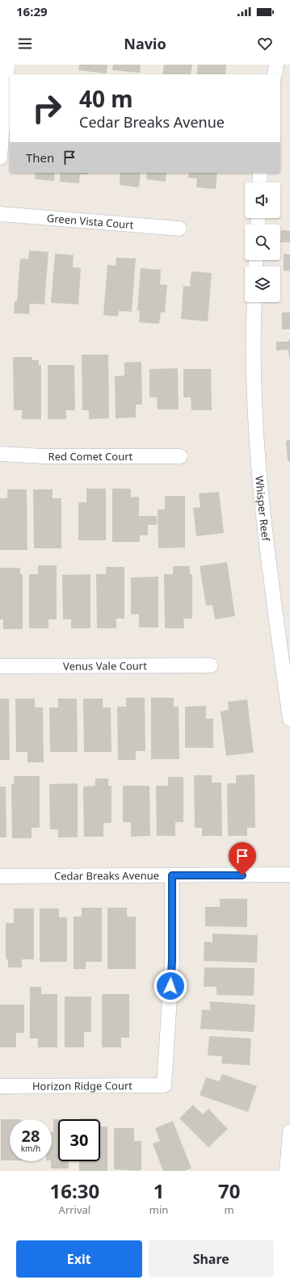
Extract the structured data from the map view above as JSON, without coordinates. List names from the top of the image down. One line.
{"streets":{"street":["Green Vista Court","Red Comet Court","Whisper Reef","Venus Vale Court","Cedar Breaks Avenue","Horizon Ridge Court"]},"crossings":[["Cedar Breaks Avenue","Horizon Ridge Court"]],"page":{"status":"16:29","header":"Navio","turn":["40 m","Cedar Breaks Avenue"],"then":"Then","speed":"28 km/h","limit":"30","eta":["16:30","Arrival","1","min","70","m"],"buttons":["Exit","Share"]}}
